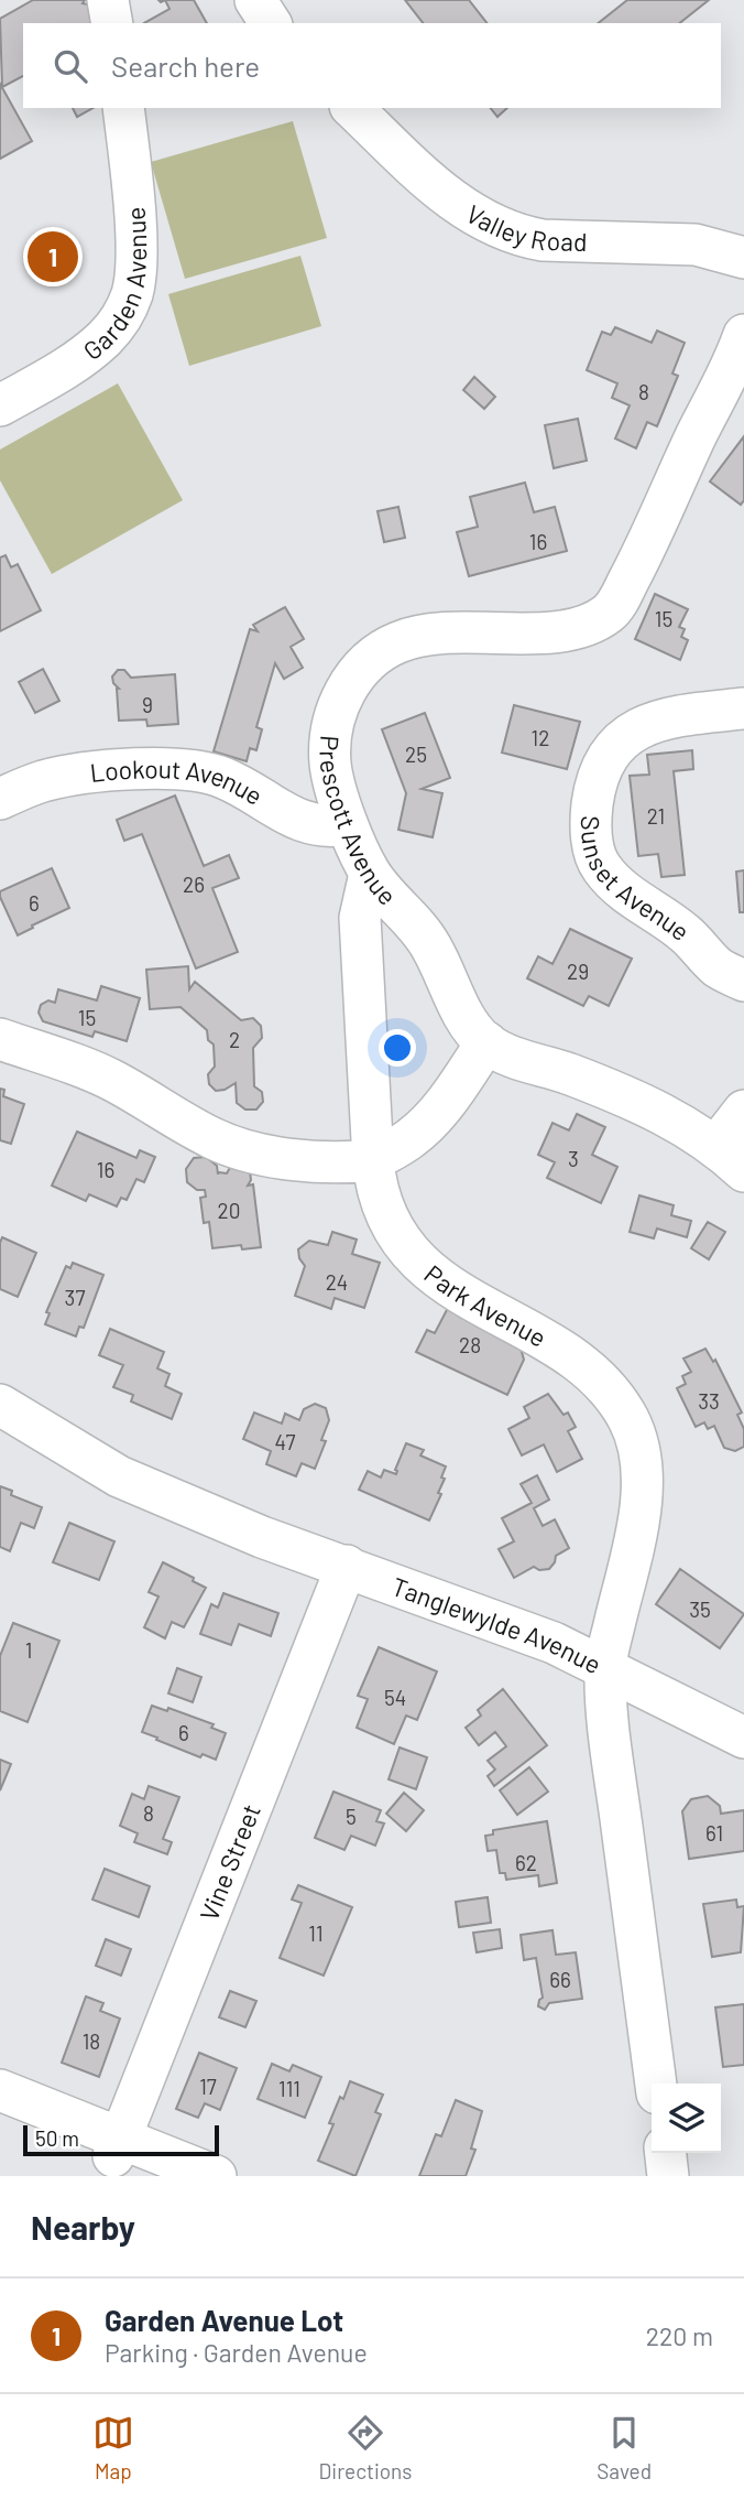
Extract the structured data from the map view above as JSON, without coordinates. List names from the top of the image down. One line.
{"streets":{"street":["Valley Road","Garden Avenue","Lookout Avenue","Prescott Avenue","Sunset Avenue","Park Avenue","Tanglewylde Avenue","Vine Street"]},"crossings":[["Lookout Avenue","Prescott Avenue"],["Prescott Avenue","Park Avenue"],["Park Avenue","Tanglewylde Avenue"],["Tanglewylde Avenue","Vine Street"]],"house_numbers":["8","16","15","9","12","25","21","26","6","29","15","2","3","16","20","24","37","28","33","47","35","1","54","6","8","5","61","62","11","66","18","17","111"],"scale_bar":"50 m","page":{"search":"Search here","pins":"1","scale":"50 m","heading":"Nearby","list":[{"mark":"1","name":"Garden Avenue Lot","note":"Parking · Garden Avenue","value":"220 m"}],"nav":["Map","Directions","Saved"]}}
